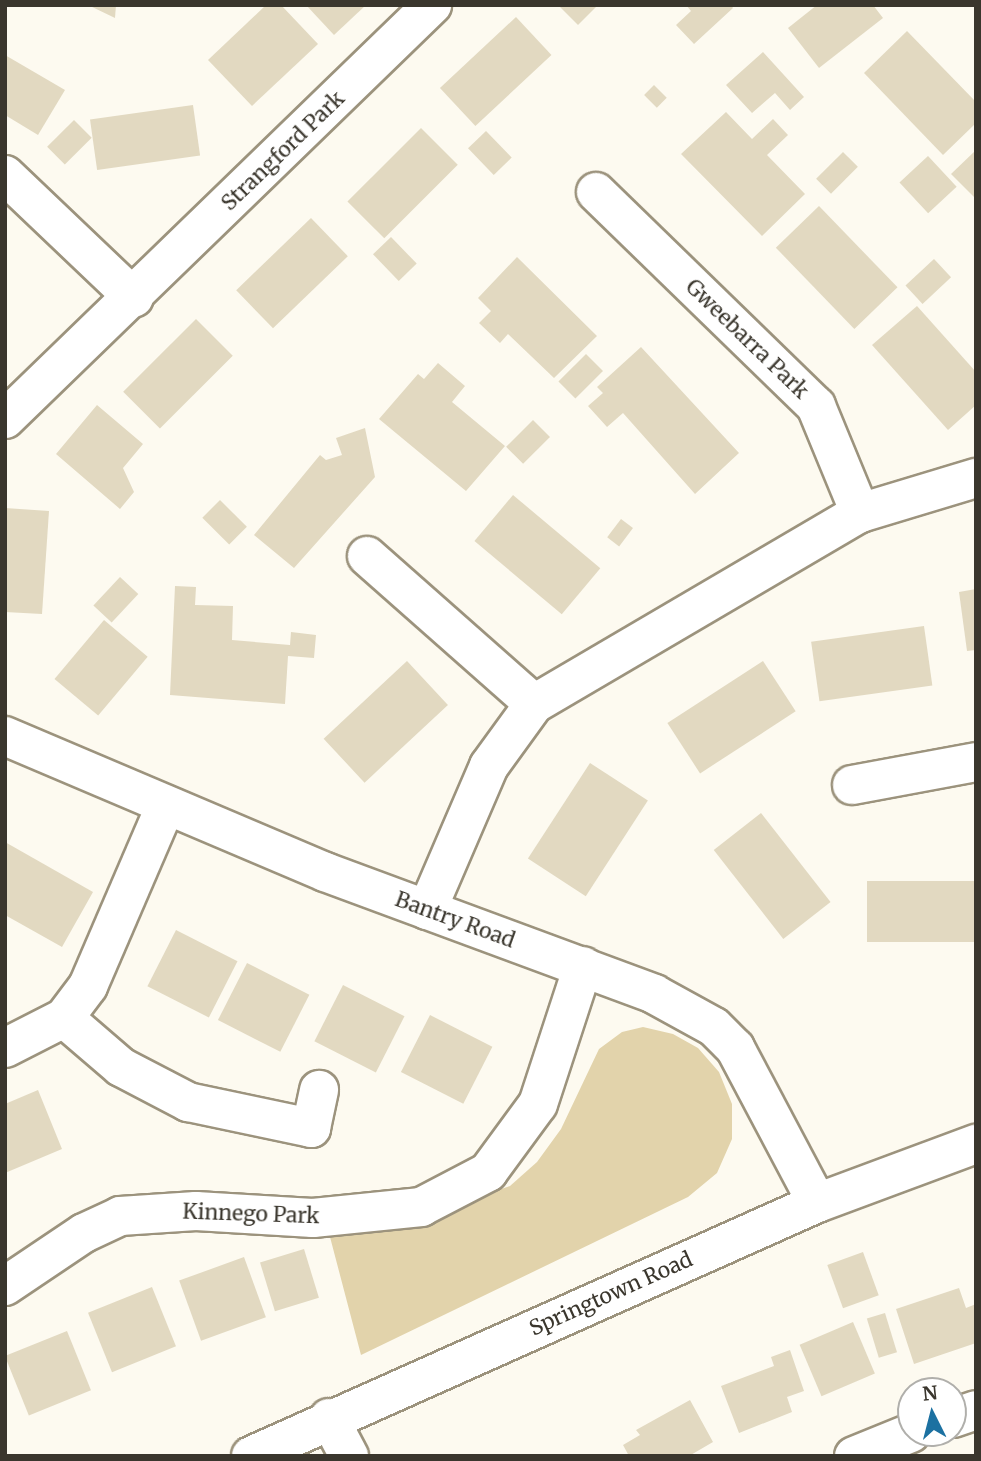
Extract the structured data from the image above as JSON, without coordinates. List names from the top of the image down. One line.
{"streets":{"street":["Strangford Park","Gweebarra Park","Bantry Road","Kinnego Park","Springtown Road"]},"crossings":[["Bantry Road","Kinnego Park"],["Bantry Road","Springtown Road"]],"north":"top"}
